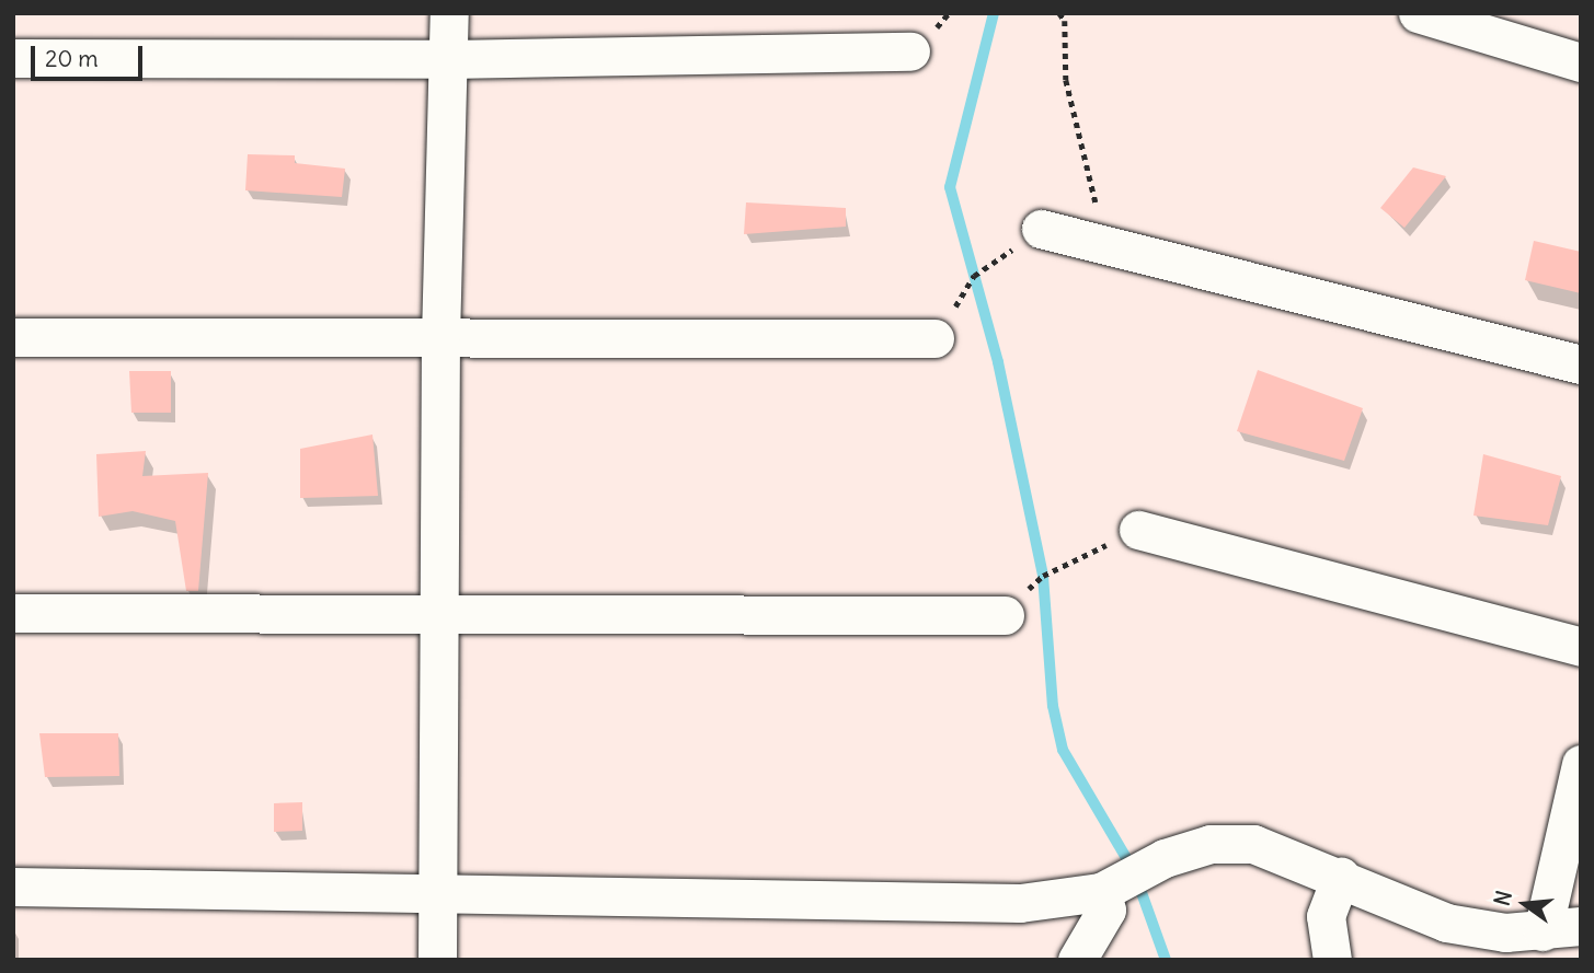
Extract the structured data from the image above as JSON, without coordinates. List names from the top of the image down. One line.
{"scale_bar":"20 m","north":"left"}
